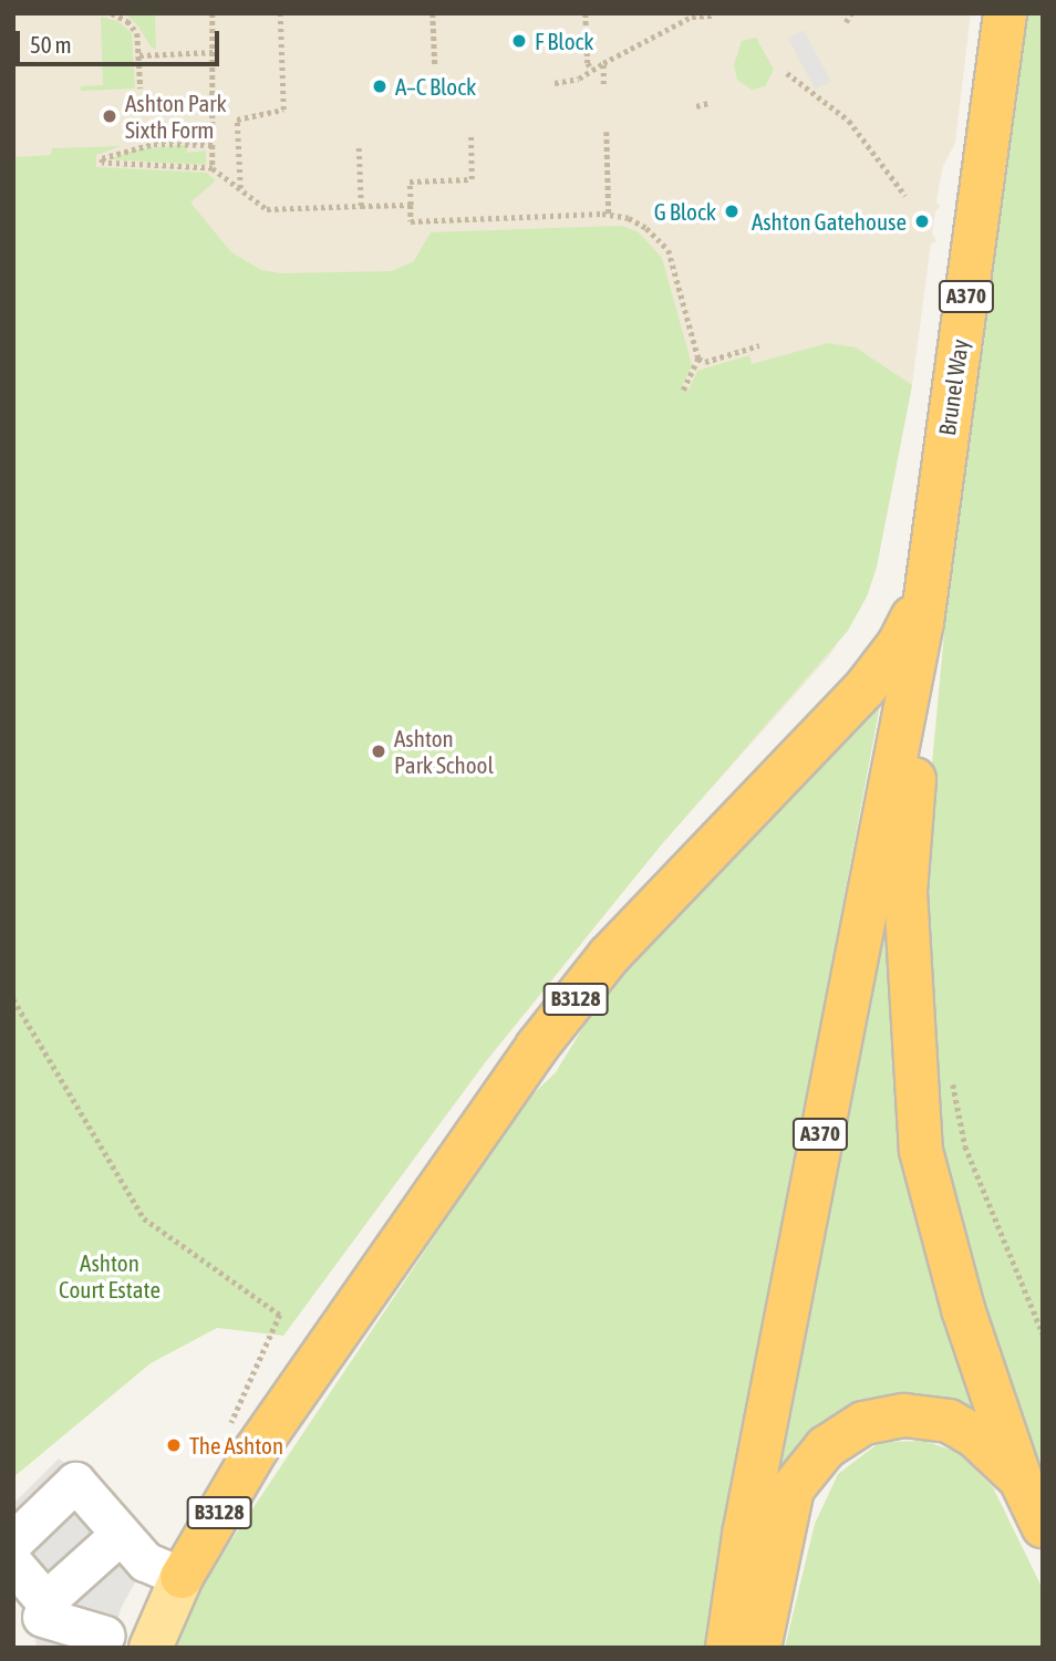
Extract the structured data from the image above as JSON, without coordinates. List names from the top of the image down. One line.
{"streets":{"highway":["A370","Brunel Way","B3128"]},"crossings":[["A370","Brunel Way"],["Brunel Way","B3128"]],"parks":["Ashton Court Estate"],"places":["F Block","A–C Block","Ashton Park Sixth Form","G Block","Ashton Gatehouse","Ashton Park School","The Ashton"],"scale_bar":"50 m"}
